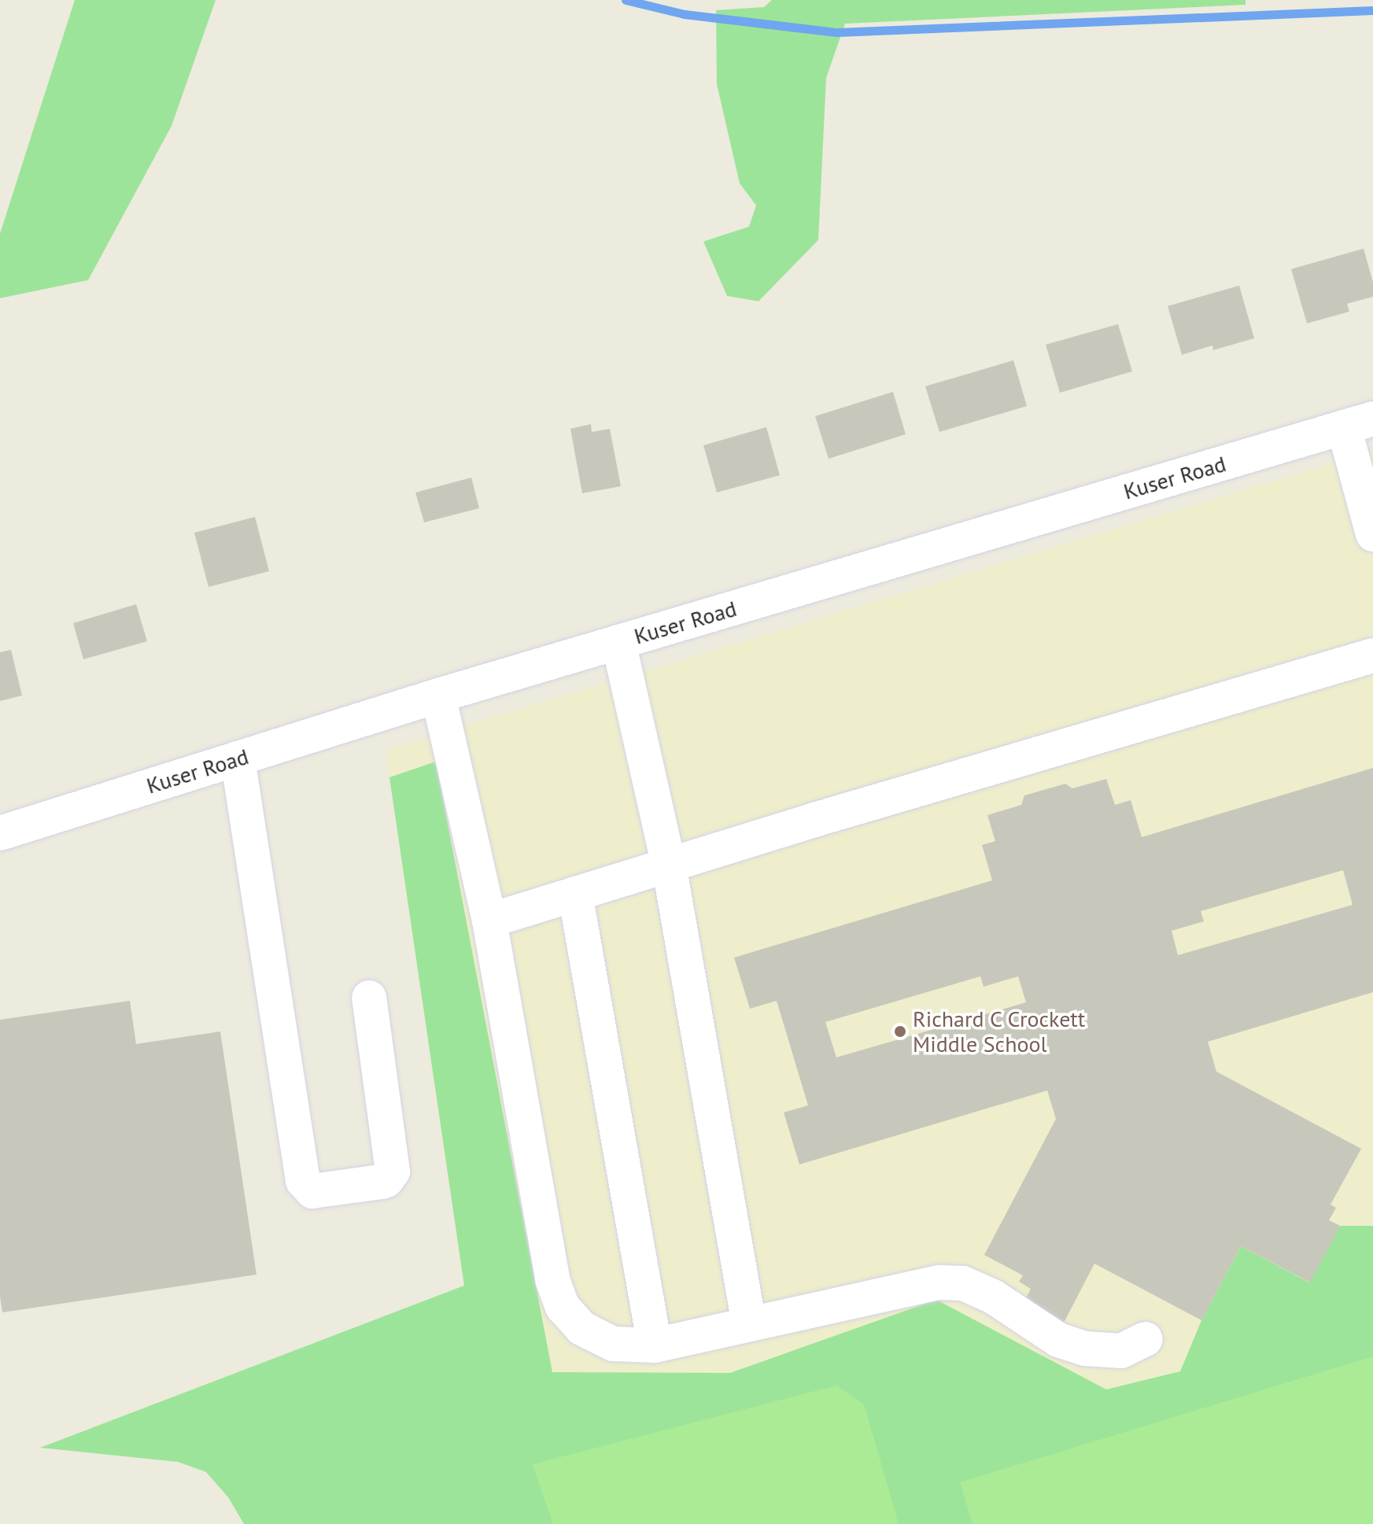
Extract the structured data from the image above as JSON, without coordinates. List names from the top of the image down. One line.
{"streets":{"street":["Kuser Road"]},"places":["Richard C Crockett Middle School"]}
